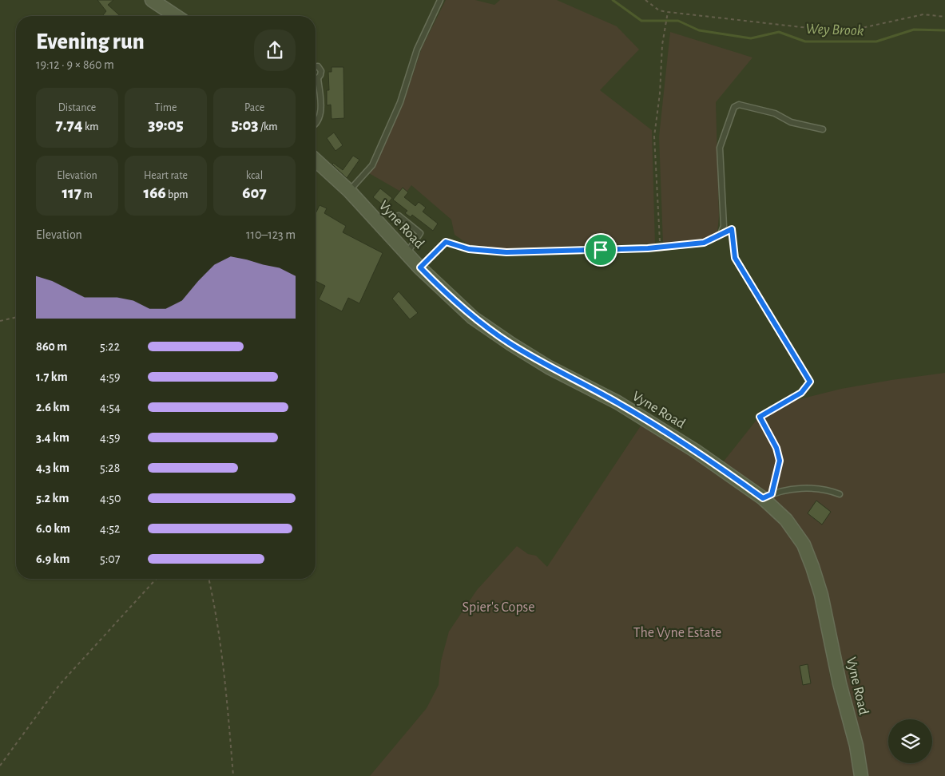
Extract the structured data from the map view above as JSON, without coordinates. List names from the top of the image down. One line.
{"streets":{"street":["Vyne Road"]},"water":["Wey Brook"],"parks":["Spier's Copse","The Vyne Estate"],"page":{"heading":["Evening run","19:12 · 9 × 860 m"],"stats":[["Distance","7.74 km"],["Time","39:05"],["Pace","5:03 /km"],["Elevation","117 m"],["Heart rate","166 bpm"],["kcal","607"]],"chart":["Elevation","110–123 m"],"list":[{"name":"860 m","note":"5:22"},{"name":"1.7 km","note":"4:59"},{"name":"2.6 km","note":"4:54"},{"name":"3.4 km","note":"4:59"},{"name":"4.3 km","note":"5:28"},{"name":"5.2 km","note":"4:50"},{"name":"6.0 km","note":"4:52"},{"name":"6.9 km","note":"5:07"}]}}
